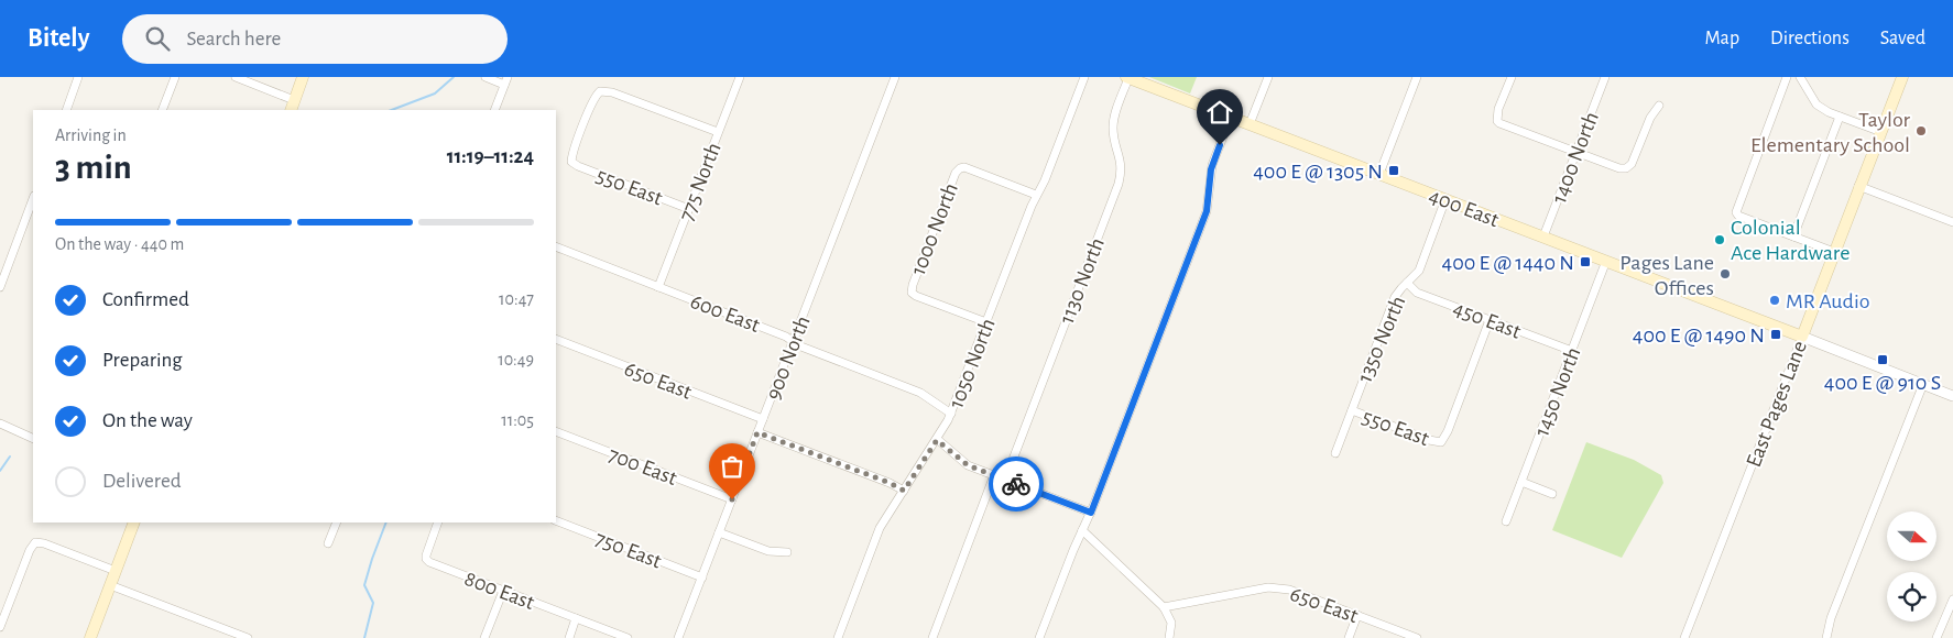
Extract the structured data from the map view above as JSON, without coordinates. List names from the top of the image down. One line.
{"streets":{"main road":["400 East","East Pages Lane"],"street":["1400 North","775 North","550 East","1000 North","1130 North","600 East","450 East","1350 North","900 North","1050 North","650 East","1450 North","700 East","750 East","800 East"]},"crossings":[["1400 North","400 East"],["775 North","550 East"],["775 North","600 East"],["550 East","450 East"],["550 East","1350 North"],["400 East","1130 North"],["400 East","1350 North"],["400 East","1450 North"],["400 East","East Pages Lane"],["1000 North","1050 North"],["600 East","900 North"],["600 East","1050 North"],["450 East","1350 North"],["450 East","1450 North"],["900 North","650 East"],["900 North","700 East"],["900 North","750 East"]],"places":{"other":["Taylor Elementary School","Colonial Ace Hardware","Pages Lane Offices","MR Audio"],"transit":["400 E @ 1305 N","400 E @ 1440 N","400 E @ 1490 N","400 E @ 910 S"]},"north":"right","page":{"header":"Bitely","search":"Search here","nav":["Map","Directions","Saved"],"heading":["3 min","Arriving in","11:19–11:24"],"bar":"On the way · 440 m","list":[["Confirmed","10:47"],["Preparing","10:49"],["On the way","11:05"],"Delivered"]}}
